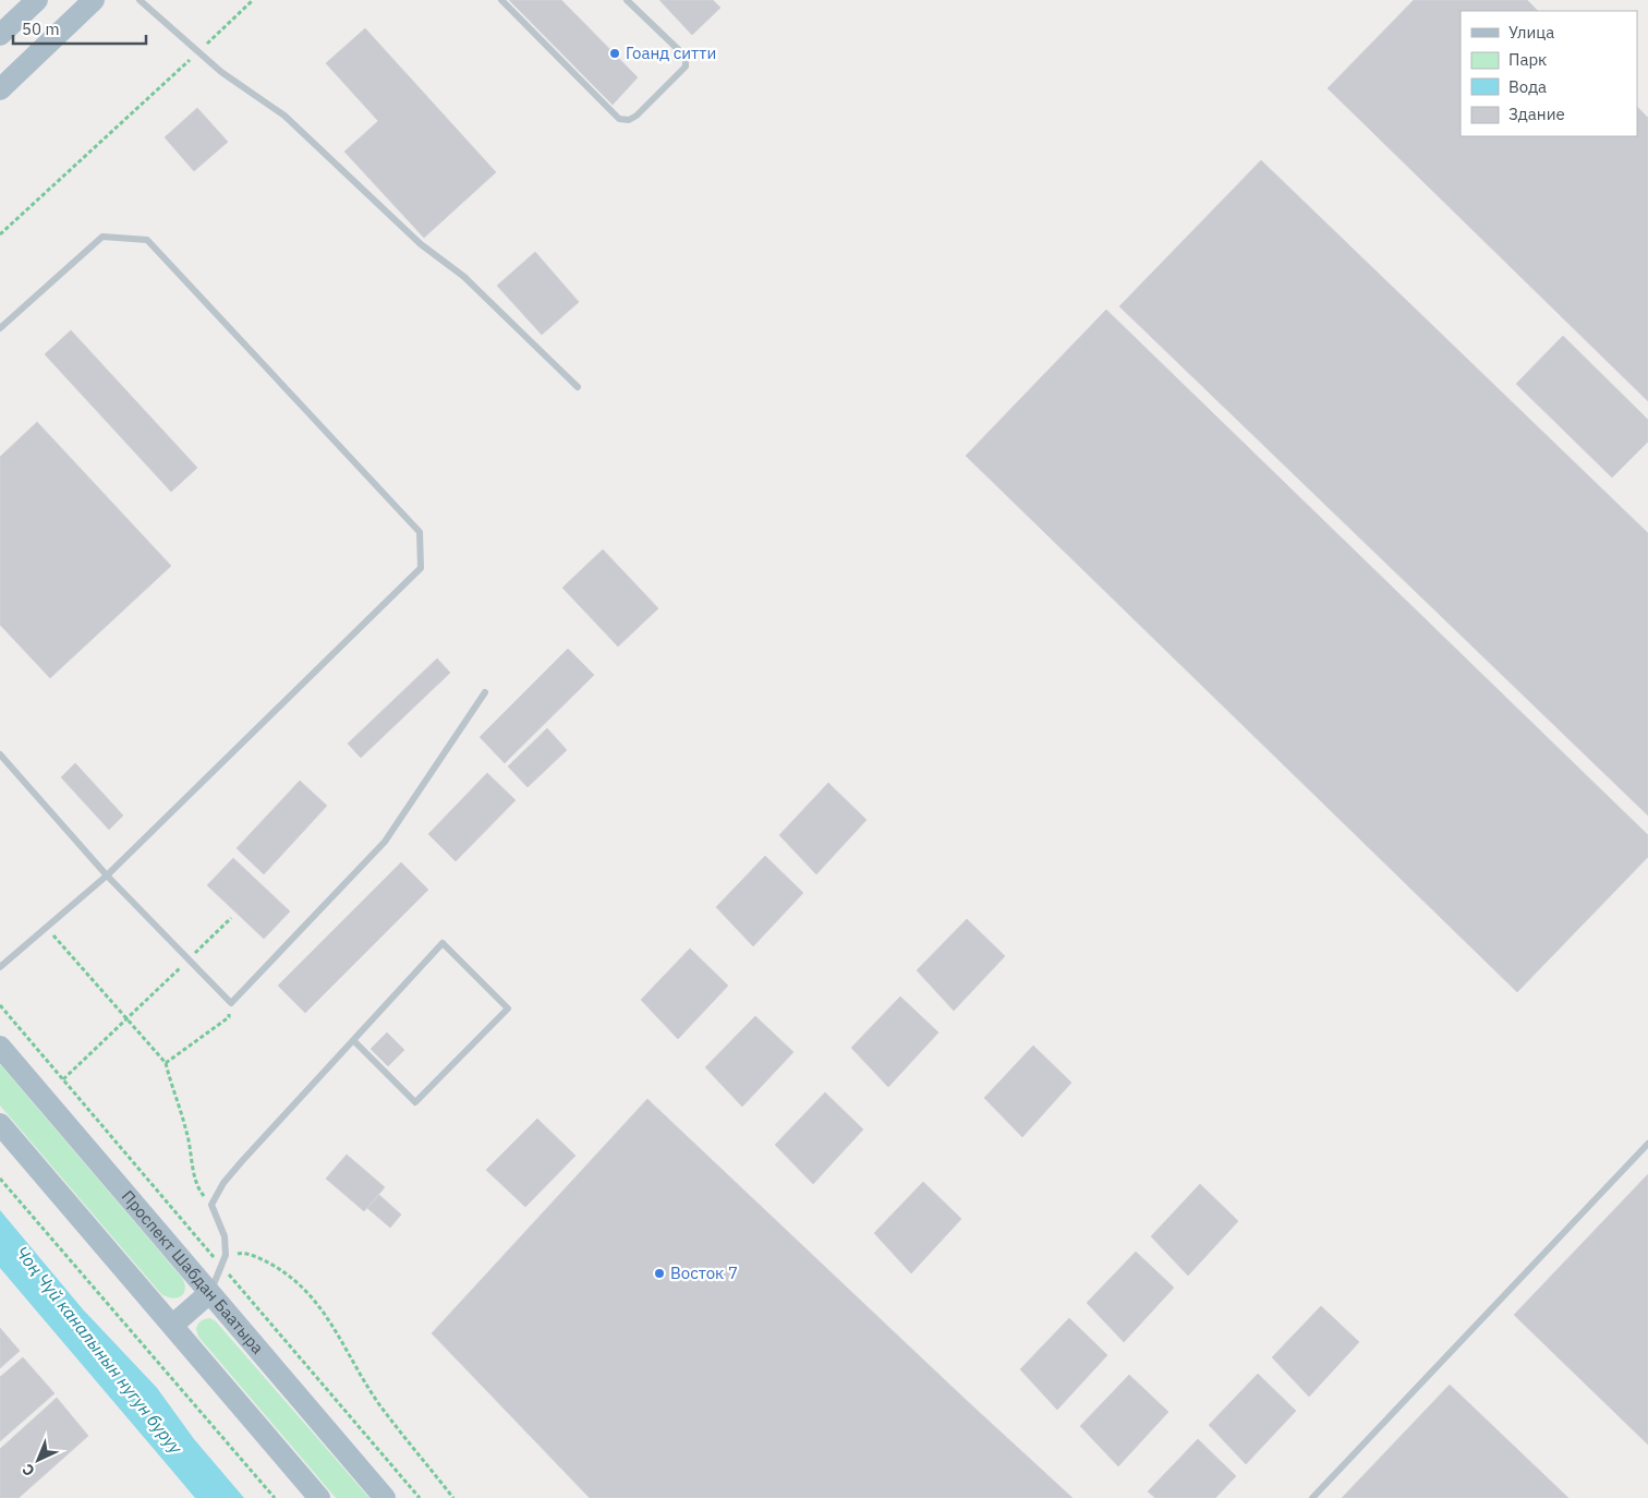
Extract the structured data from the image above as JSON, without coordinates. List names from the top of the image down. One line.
{"streets":{"main road":["Проспект Шабдан Баатыра"]},"water":["Чоң Чүй каналынын нугун буруу"],"places":["Гоанд ситти","Восток 7"],"legend":["Улица","Парк","Вода","Здание"],"scale_bar":"50 m","north":"bottom left"}
